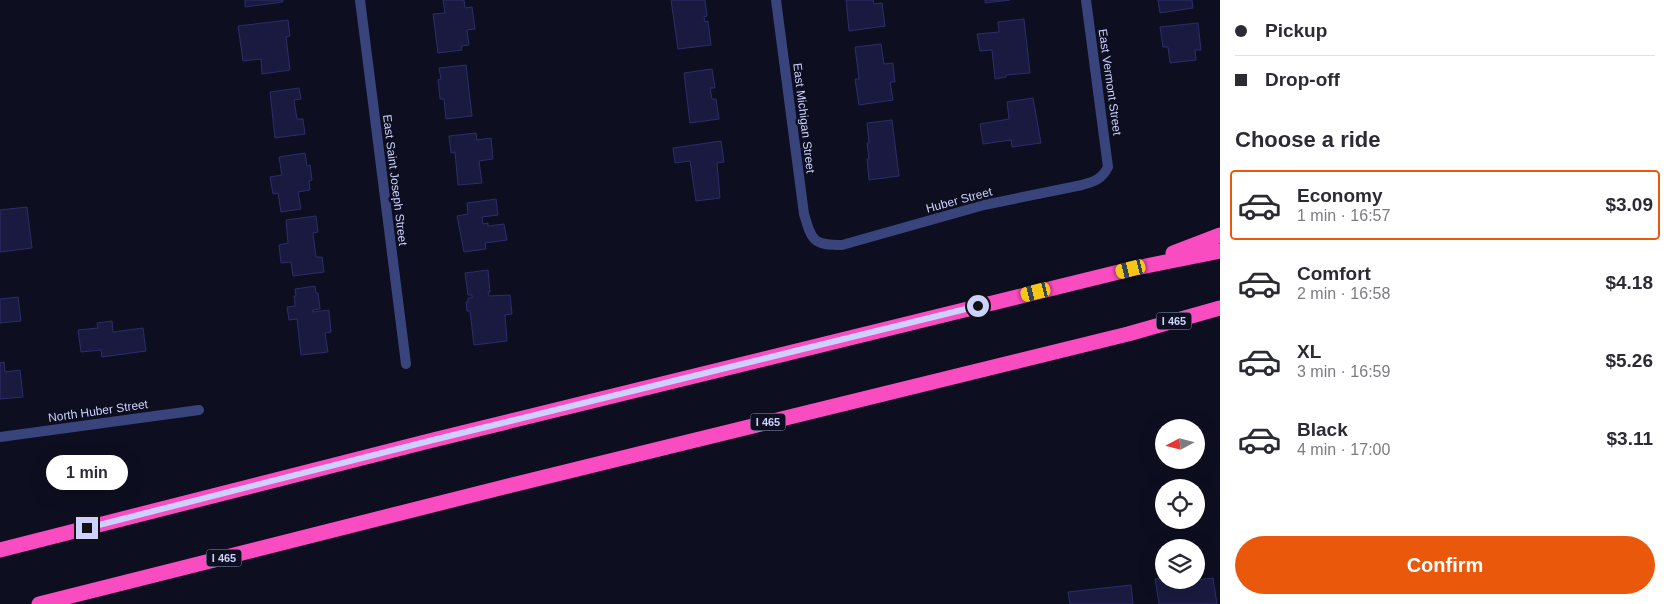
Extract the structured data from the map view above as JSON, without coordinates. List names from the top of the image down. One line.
{"streets":{"highway":["I 465"],"street":["East Vermont Street","East Michigan Street","East Saint Joseph Street","Huber Street","North Huber Street"]},"crossings":[["East Vermont Street","Huber Street"],["East Michigan Street","Huber Street"]],"north":"left","page":{"banner":["Pickup","Drop-off"],"heading":"Choose a ride","list":[{"name":"Economy","note":"1 min · 16:57","value":"$3.09"},{"name":"Comfort","note":"2 min · 16:58","value":"$4.18"},{"name":"XL","note":"3 min · 16:59","value":"$5.26"},{"name":"Black","note":"4 min · 17:00","value":"$3.11"}],"bubble":"1 min","buttons":"Confirm"}}
